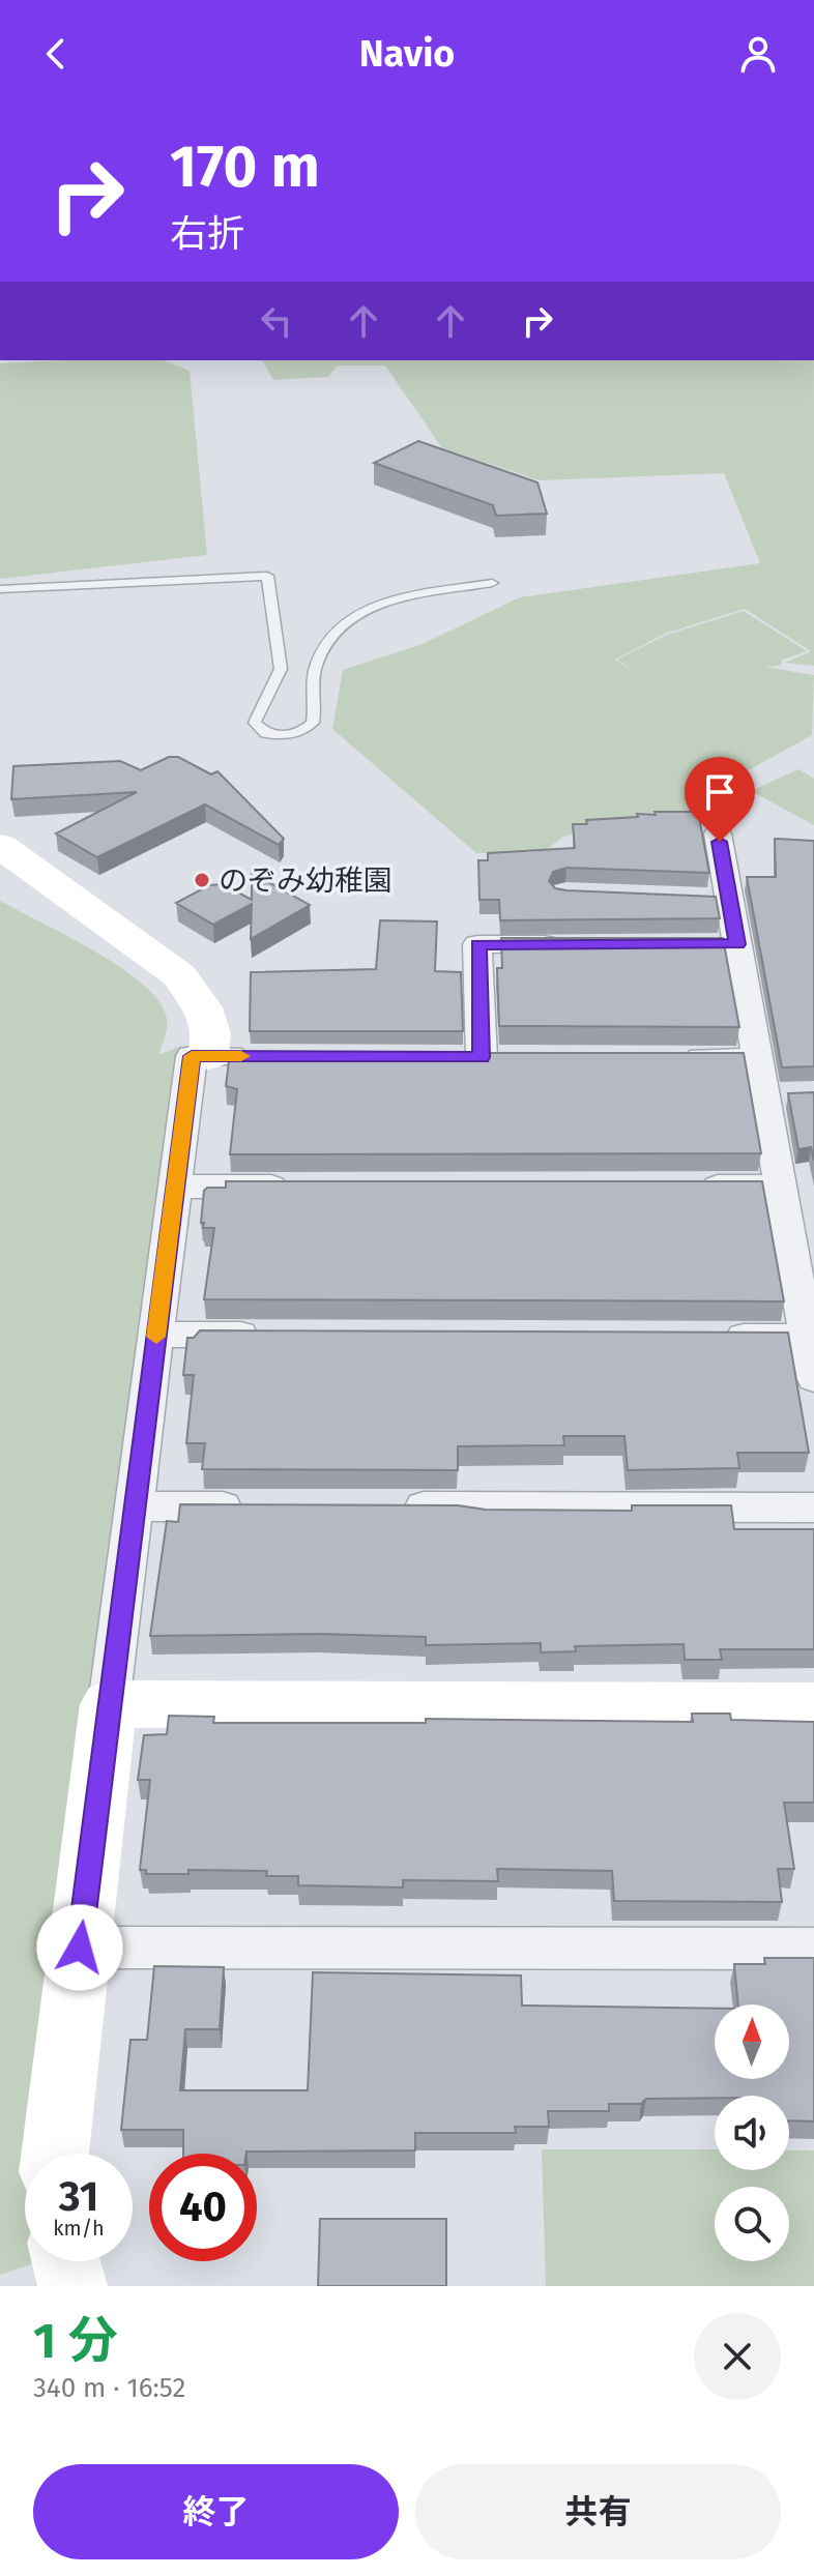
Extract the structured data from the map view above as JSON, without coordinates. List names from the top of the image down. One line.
{"places":["のぞみ幼稚園"],"north":"top","page":{"header":"Navio","turn":["170 m","右折"],"speed":"31 km/h","limit":"40","heading":["1 分","340 m · 16:52"],"buttons":["終了","共有"]}}
